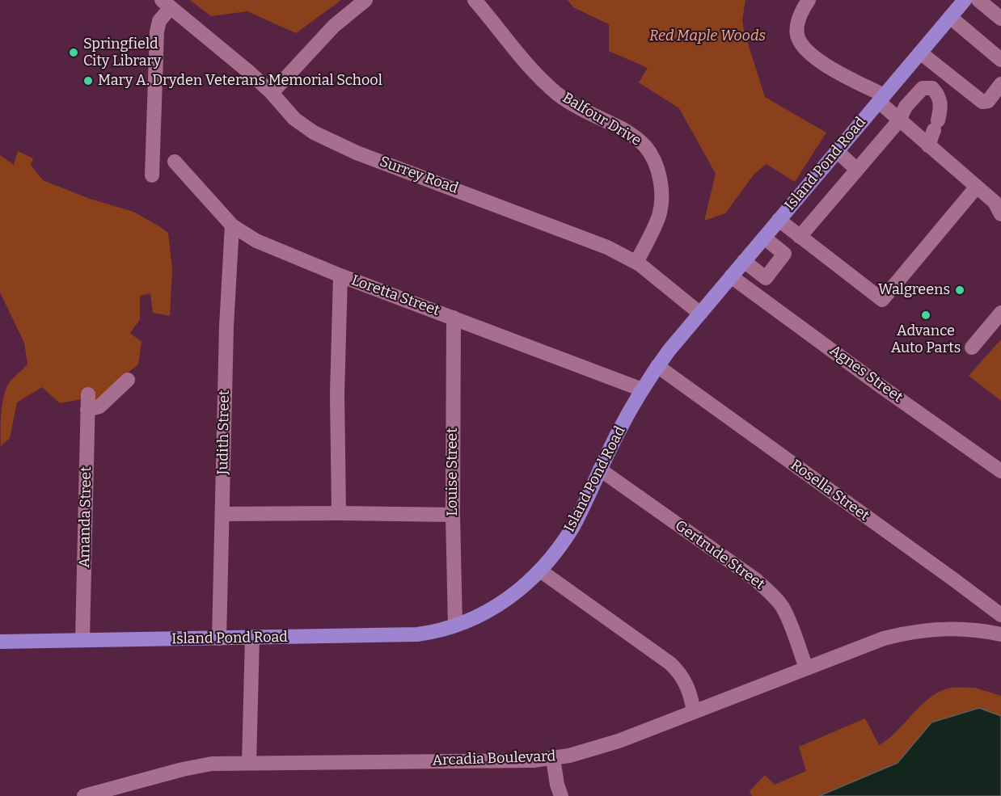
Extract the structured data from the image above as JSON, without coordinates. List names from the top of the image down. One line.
{"streets":{"main road":["Island Pond Road"],"street":["Balfour Drive","Surrey Road","Loretta Street","Agnes Street","Judith Street","Louise Street","Rosella Street","Amanda Street","Gertrude Street","Arcadia Boulevard"]},"crossings":[["Balfour Drive","Surrey Road"],["Island Pond Road","Surrey Road"],["Island Pond Road","Loretta Street"],["Island Pond Road","Agnes Street"],["Island Pond Road","Judith Street"],["Island Pond Road","Louise Street"],["Island Pond Road","Rosella Street"],["Island Pond Road","Amanda Street"],["Island Pond Road","Gertrude Street"],["Loretta Street","Judith Street"],["Loretta Street","Louise Street"],["Gertrude Street","Arcadia Boulevard"]],"parks":["Red Maple Woods"],"places":["Springfield City Library","Mary A. Dryden Veterans Memorial School","Walgreens","Advance Auto Parts"]}
